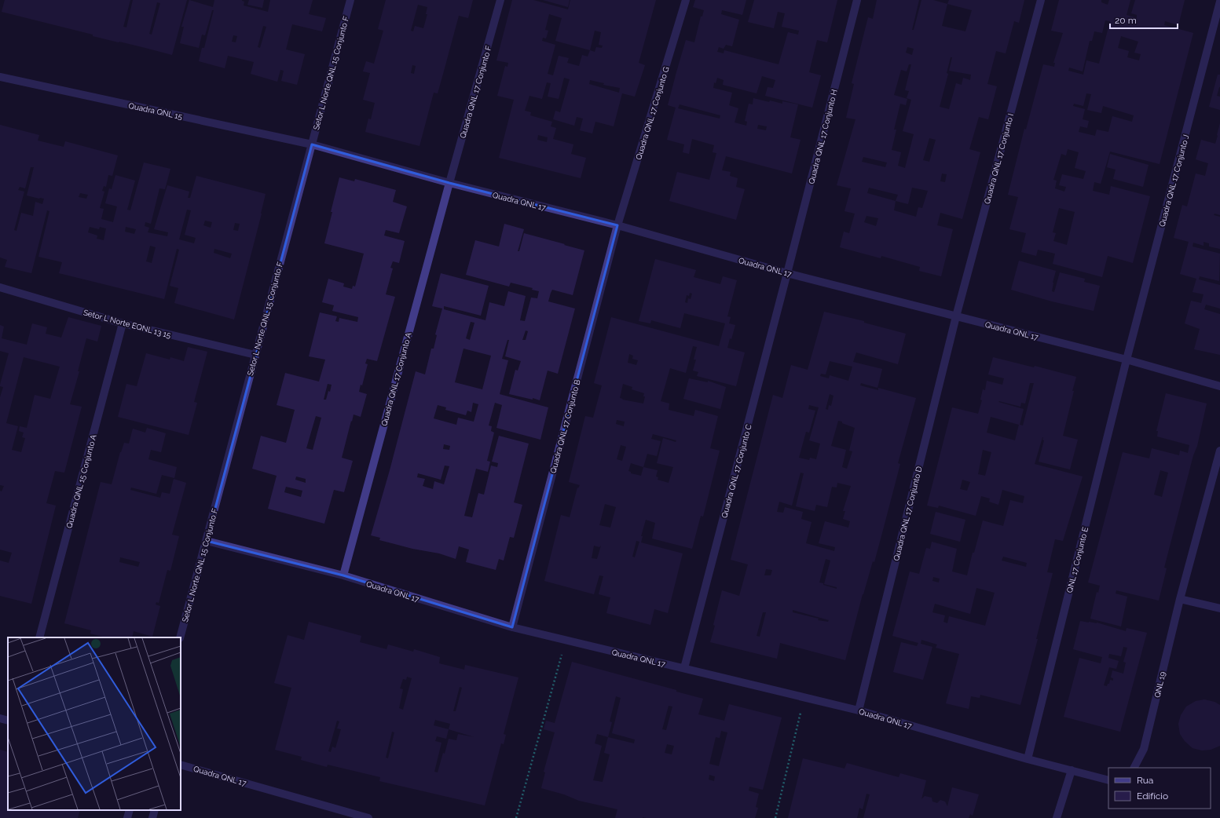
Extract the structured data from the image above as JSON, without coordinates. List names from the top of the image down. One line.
{"streets":{"street":["Setor L Norte QNL 15 Conjunto F","Quadra QNL 17 Conjunto F","Quadra QNL 15","Quadra QNL 17 Conjunto G","Quadra QNL 17 Conjunto H","Quadra QNL 17 Conjunto I","Quadra QNL 17 Conjunto J","Quadra QNL 17","Setor L Norte EQNL 13 15","Quadra QNL 17 Conjunto A","Quadra QNL 17 Conjunto B","Quadra QNL 17 Conjunto C","Quadra QNL 15 Conjunto A","Quadra QNL 17 Conjunto D","QNL 17 Conjunto E","QNL 19"]},"crossings":[["Setor L Norte QNL 15 Conjunto F","Quadra QNL 15"],["Setor L Norte QNL 15 Conjunto F","Quadra QNL 17"],["Setor L Norte QNL 15 Conjunto F","Setor L Norte EQNL 13 15"],["Quadra QNL 17 Conjunto F","Quadra QNL 17"],["Quadra QNL 17 Conjunto F","Quadra QNL 17 Conjunto A"],["Quadra QNL 15","Quadra QNL 17"],["Quadra QNL 17 Conjunto G","Quadra QNL 17"],["Quadra QNL 17 Conjunto G","Quadra QNL 17 Conjunto B"],["Quadra QNL 17 Conjunto H","Quadra QNL 17"],["Quadra QNL 17 Conjunto H","Quadra QNL 17 Conjunto C"],["Quadra QNL 17 Conjunto I","Quadra QNL 17"],["Quadra QNL 17 Conjunto I","Quadra QNL 17 Conjunto D"],["Quadra QNL 17 Conjunto J","Quadra QNL 17"],["Quadra QNL 17 Conjunto J","QNL 17 Conjunto E"],["Quadra QNL 17","Quadra QNL 17 Conjunto A"],["Quadra QNL 17","Quadra QNL 17 Conjunto B"],["Quadra QNL 17","Quadra QNL 17 Conjunto C"],["Quadra QNL 17","Quadra QNL 17 Conjunto D"],["Quadra QNL 17","QNL 17 Conjunto E"],["Setor L Norte EQNL 13 15","Quadra QNL 15 Conjunto A"]],"legend":["Rua","Edifício"],"scale_bar":"20 m"}
